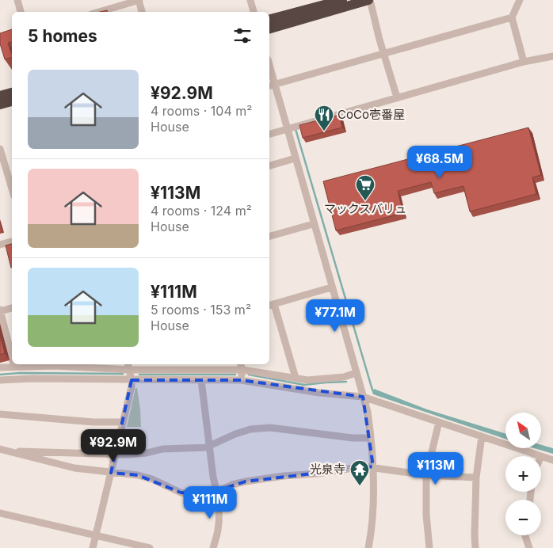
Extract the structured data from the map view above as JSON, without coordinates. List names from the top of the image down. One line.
{"places":{"restaurant":["CoCo壱番屋"],"supermarket":["マックスバリュ"],"temple":["光泉寺"]},"north":"top left","page":{"heading":"5 homes","list":[{"name":"¥92.9M","note":"4 rooms · 104 m² · House"},{"name":"¥113M","note":"4 rooms · 124 m² · House"},{"name":"¥111M","note":"5 rooms · 153 m² · House"}],"price":["¥68.5M","¥77.1M","¥92.9M","¥113M","¥111M"],"map_buttons":["+","−"]}}
